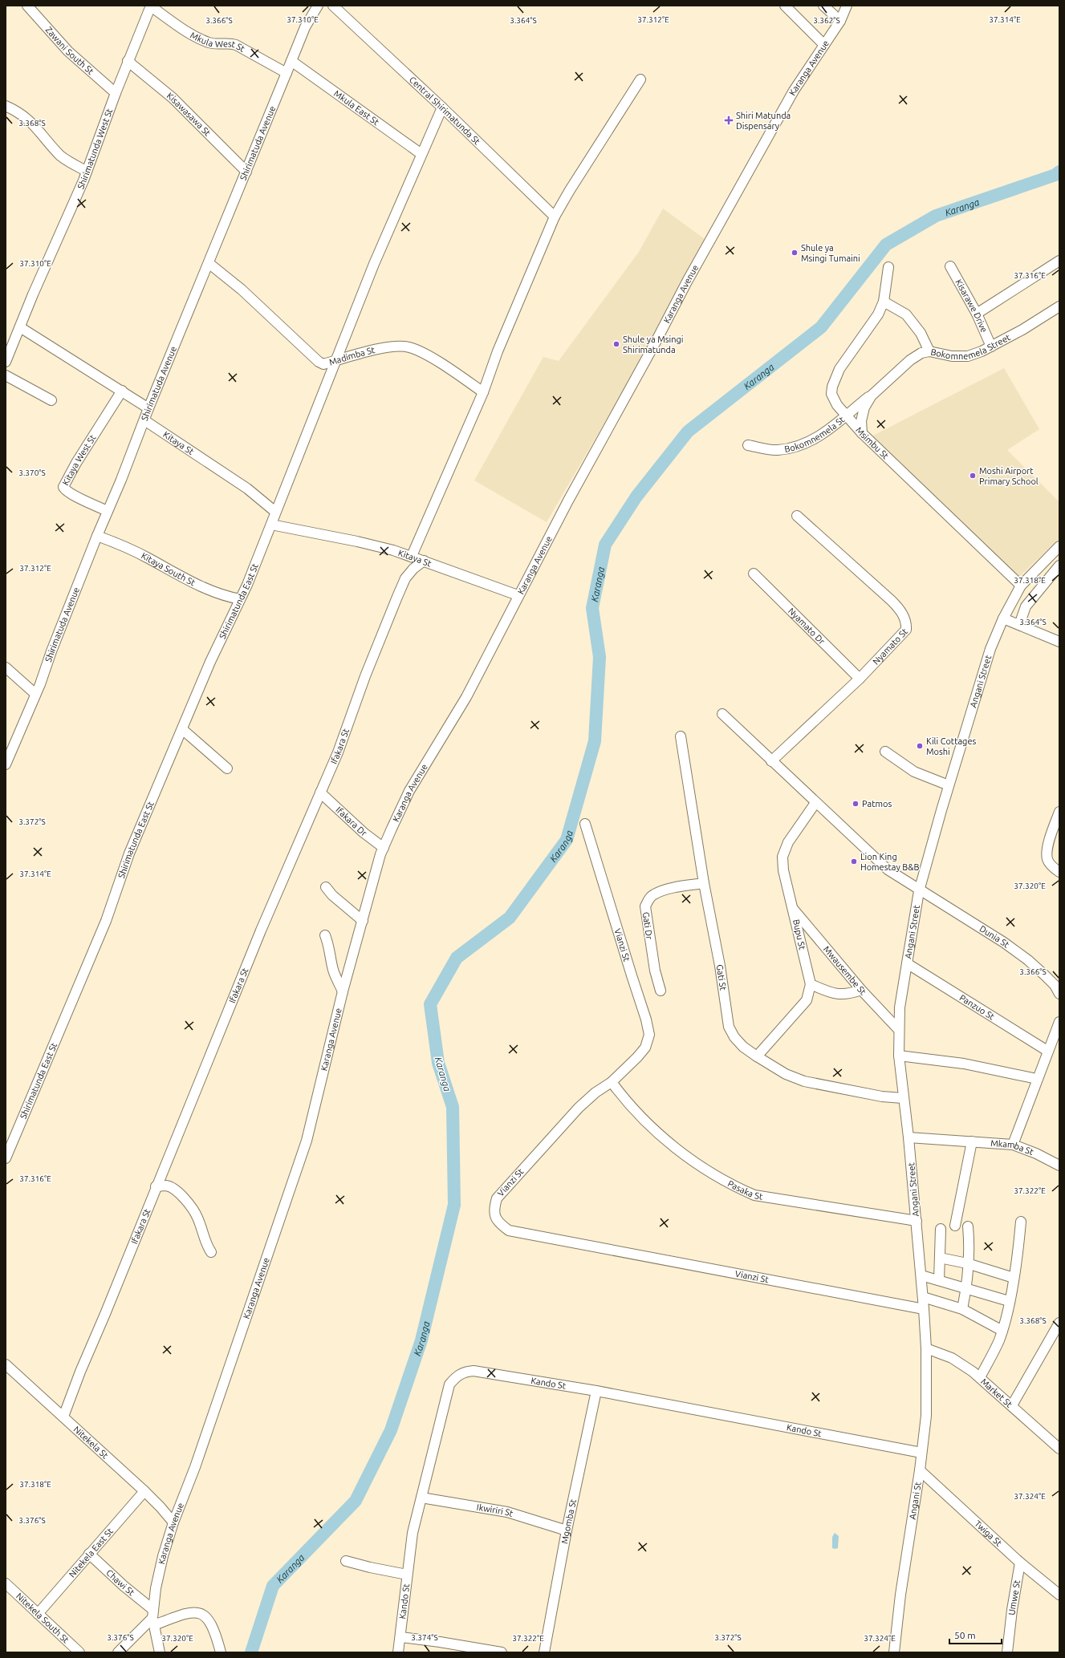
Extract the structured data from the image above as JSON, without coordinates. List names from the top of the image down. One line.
{"streets":{"street":["Mkula West St","Zawani South St","Karanga Avenue","Mkula East St","Central Shirimatunda St","Kisawasawa St","Shirimatuda Avenue","Shirimatunda West St","Kisarawe Drive","Bokomnemela Street","Madimba St","Bokomnemela St","Kitaya St","Msimbu St","Kitaya West St","Kitaya South St","Shirimatunda East St","Nyamato Dr","Nyamato St","Angani Street","Ifakara St","Ifakara Dr","Gati Dr","Bupu St","Dunia St","Vianzi St","Mwausembe St","Gati St","Panzuo St","Mkamba St","Pasaka St","Kando St","Market St","Nitekela St","Angani St","Ikwiriri St","Mgomba St","Twiga St","Nitekela East St","Chawi St","Umwe St","Nitekela South St"]},"crossings":[["Mkula West St","Shirimatuda Avenue"],["Mkula West St","Shirimatunda West St"],["Zawani South St","Shirimatunda West St"],["Karanga Avenue","Kitaya St"],["Karanga Avenue","Ifakara Dr"],["Karanga Avenue","Nitekela St"],["Karanga Avenue","Chawi St"],["Mkula East St","Shirimatuda Avenue"],["Mkula East St","Shirimatunda East St"],["Central Shirimatunda St","Shirimatunda East St"],["Kisawasawa St","Shirimatuda Avenue"],["Kisawasawa St","Shirimatunda West St"],["Shirimatuda Avenue","Madimba St"],["Shirimatuda Avenue","Kitaya St"],["Shirimatuda Avenue","Kitaya West St"],["Shirimatuda Avenue","Kitaya South St"],["Kisarawe Drive","Bokomnemela Street"],["Bokomnemela Street","Bokomnemela St"],["Bokomnemela Street","Msimbu St"],["Madimba St","Shirimatunda East St"],["Bokomnemela St","Msimbu St"],["Kitaya St","Shirimatunda East St"],["Kitaya St","Ifakara St"],["Msimbu St","Angani Street"],["Kitaya South St","Shirimatunda East St"],["Nyamato Dr","Nyamato St"],["Angani Street","Dunia St"],["Angani Street","Vianzi St"],["Angani Street","Mwausembe St"],["Angani Street","Gati St"],["Angani Street","Panzuo St"],["Angani Street","Mkamba St"],["Angani Street","Pasaka St"],["Angani Street","Market St"],["Angani Street","Angani St"],["Ifakara St","Ifakara Dr"],["Ifakara St","Nitekela St"],["Gati Dr","Gati St"],["Bupu St","Mwausembe St"],["Bupu St","Gati St"],["Vianzi St","Pasaka St"],["Kando St","Angani St"],["Kando St","Ikwiriri St"],["Kando St","Mgomba St"],["Market St","Angani St"],["Nitekela St","Nitekela East St"],["Angani St","Twiga St"],["Ikwiriri St","Mgomba St"],["Twiga St","Umwe St"],["Nitekela East St","Chawi St"],["Nitekela East St","Nitekela South St"]],"water":["Karanga"],"places":{"health":["Shiri Matunda Dispensary"],"other":["Shule ya Msingi Tumaini","Shule ya Msingi Shirimatunda","Moshi Airport Primary School","Kili Cottages Moshi","Patmos","Lion King Homestay B&B"]},"scale_bar":"50 m","coordinates":["37.310°E","37.312°E","37.314°E","3.366°S","3.364°S","3.362°S","3.368°S","37.316°E","3.370°S","37.318°E","3.372°S","37.320°E","37.322°E","37.324°E","3.376°S","3.374°S"]}
